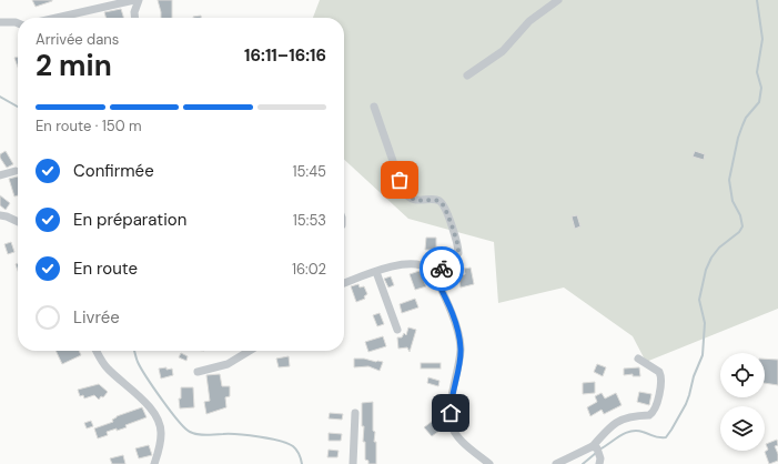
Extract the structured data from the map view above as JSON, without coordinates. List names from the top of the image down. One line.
{"page":{"heading":["2 min","Arrivée dans","16:11–16:16"],"bar":"En route · 150 m","list":[["Confirmée","15:45"],["En préparation","15:53"],["En route","16:02"],"Livrée"]}}
